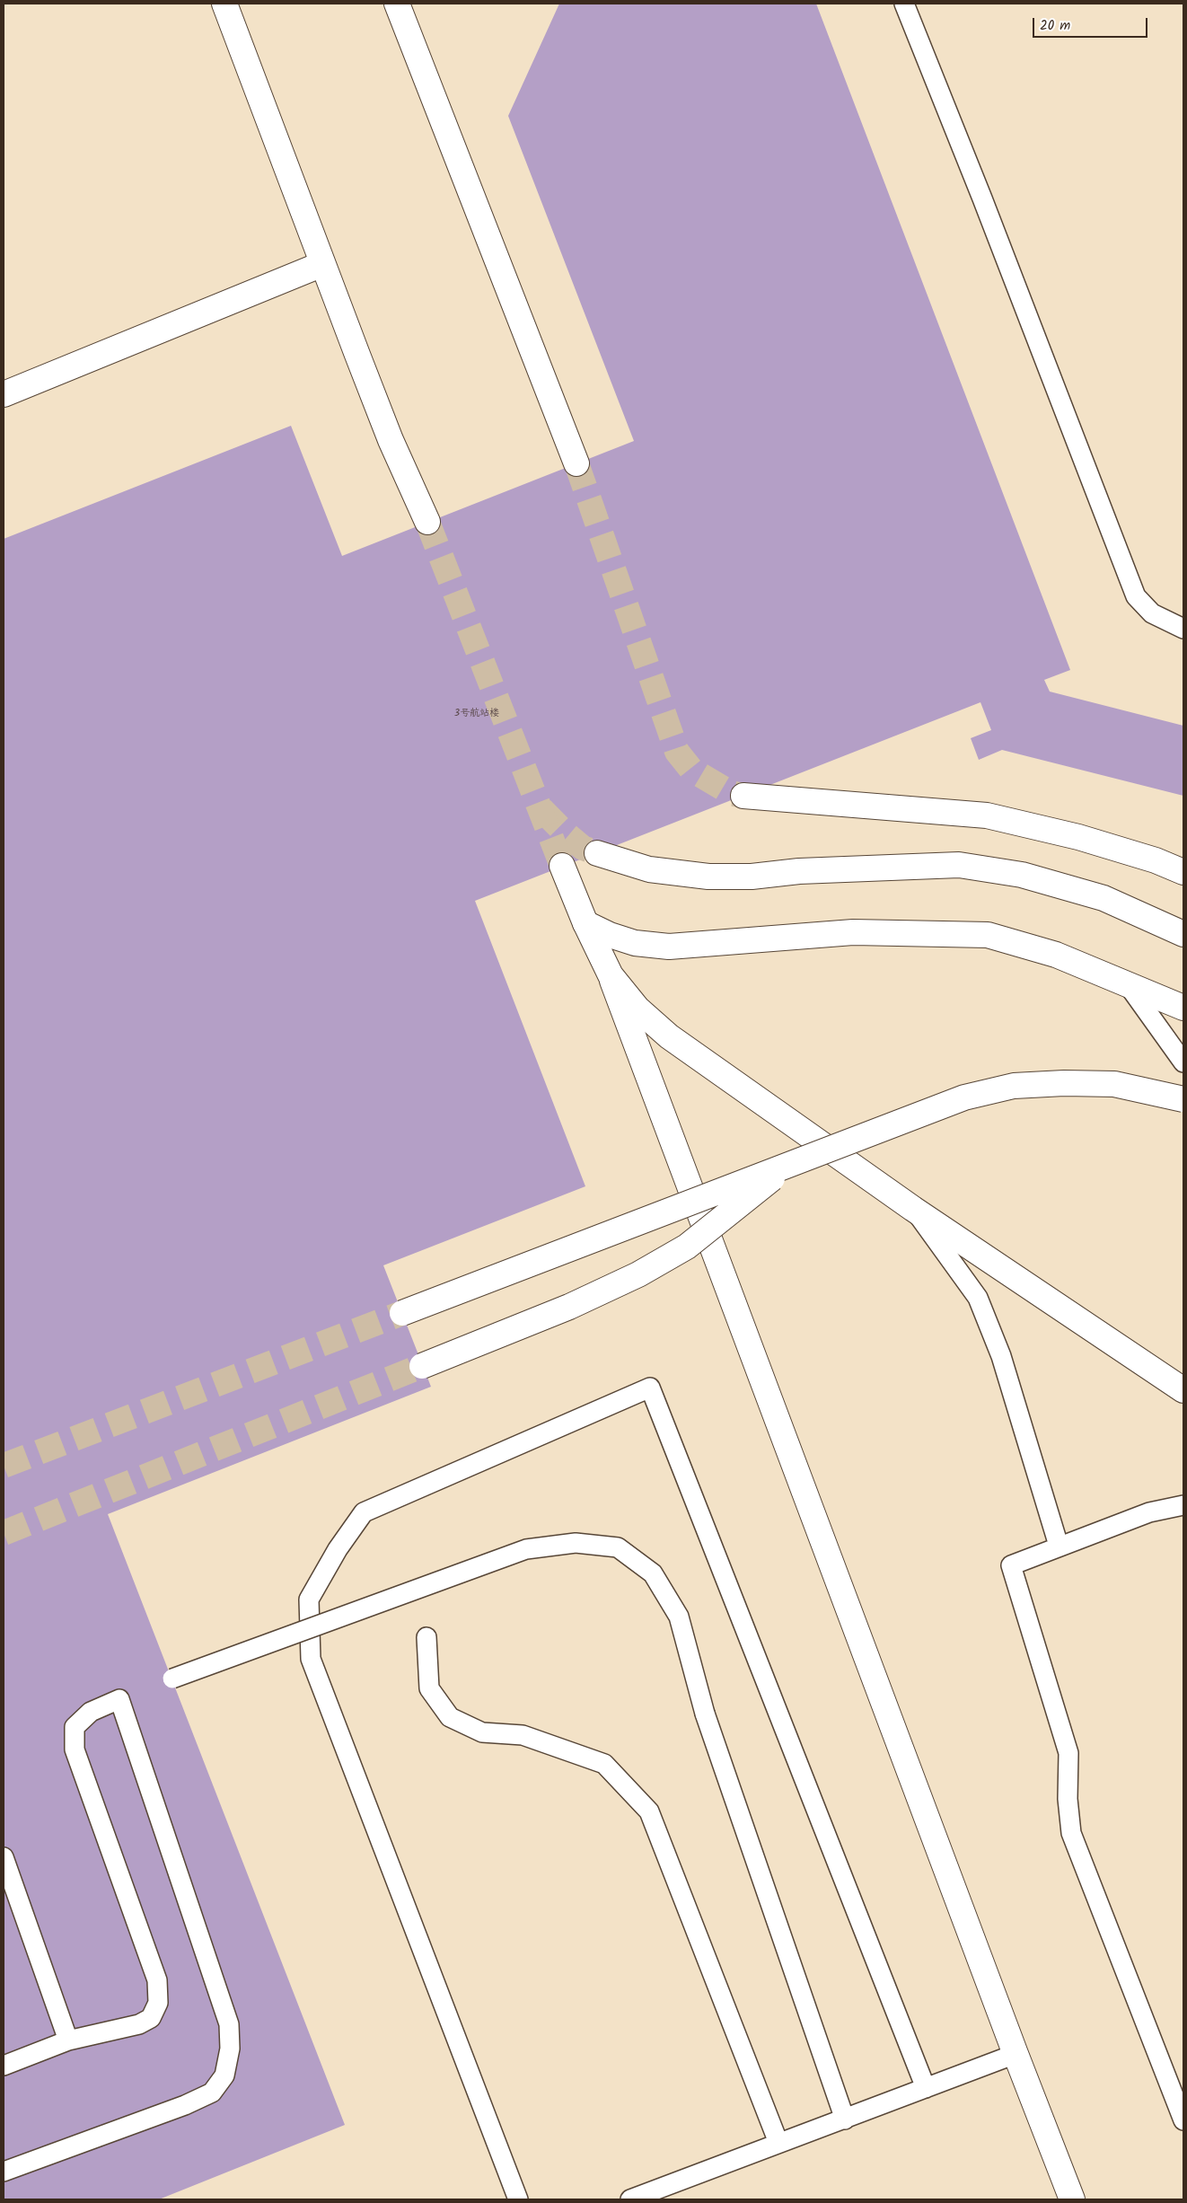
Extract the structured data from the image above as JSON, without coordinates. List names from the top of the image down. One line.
{"house_numbers":["3号航站楼"],"scale_bar":"20 m"}
